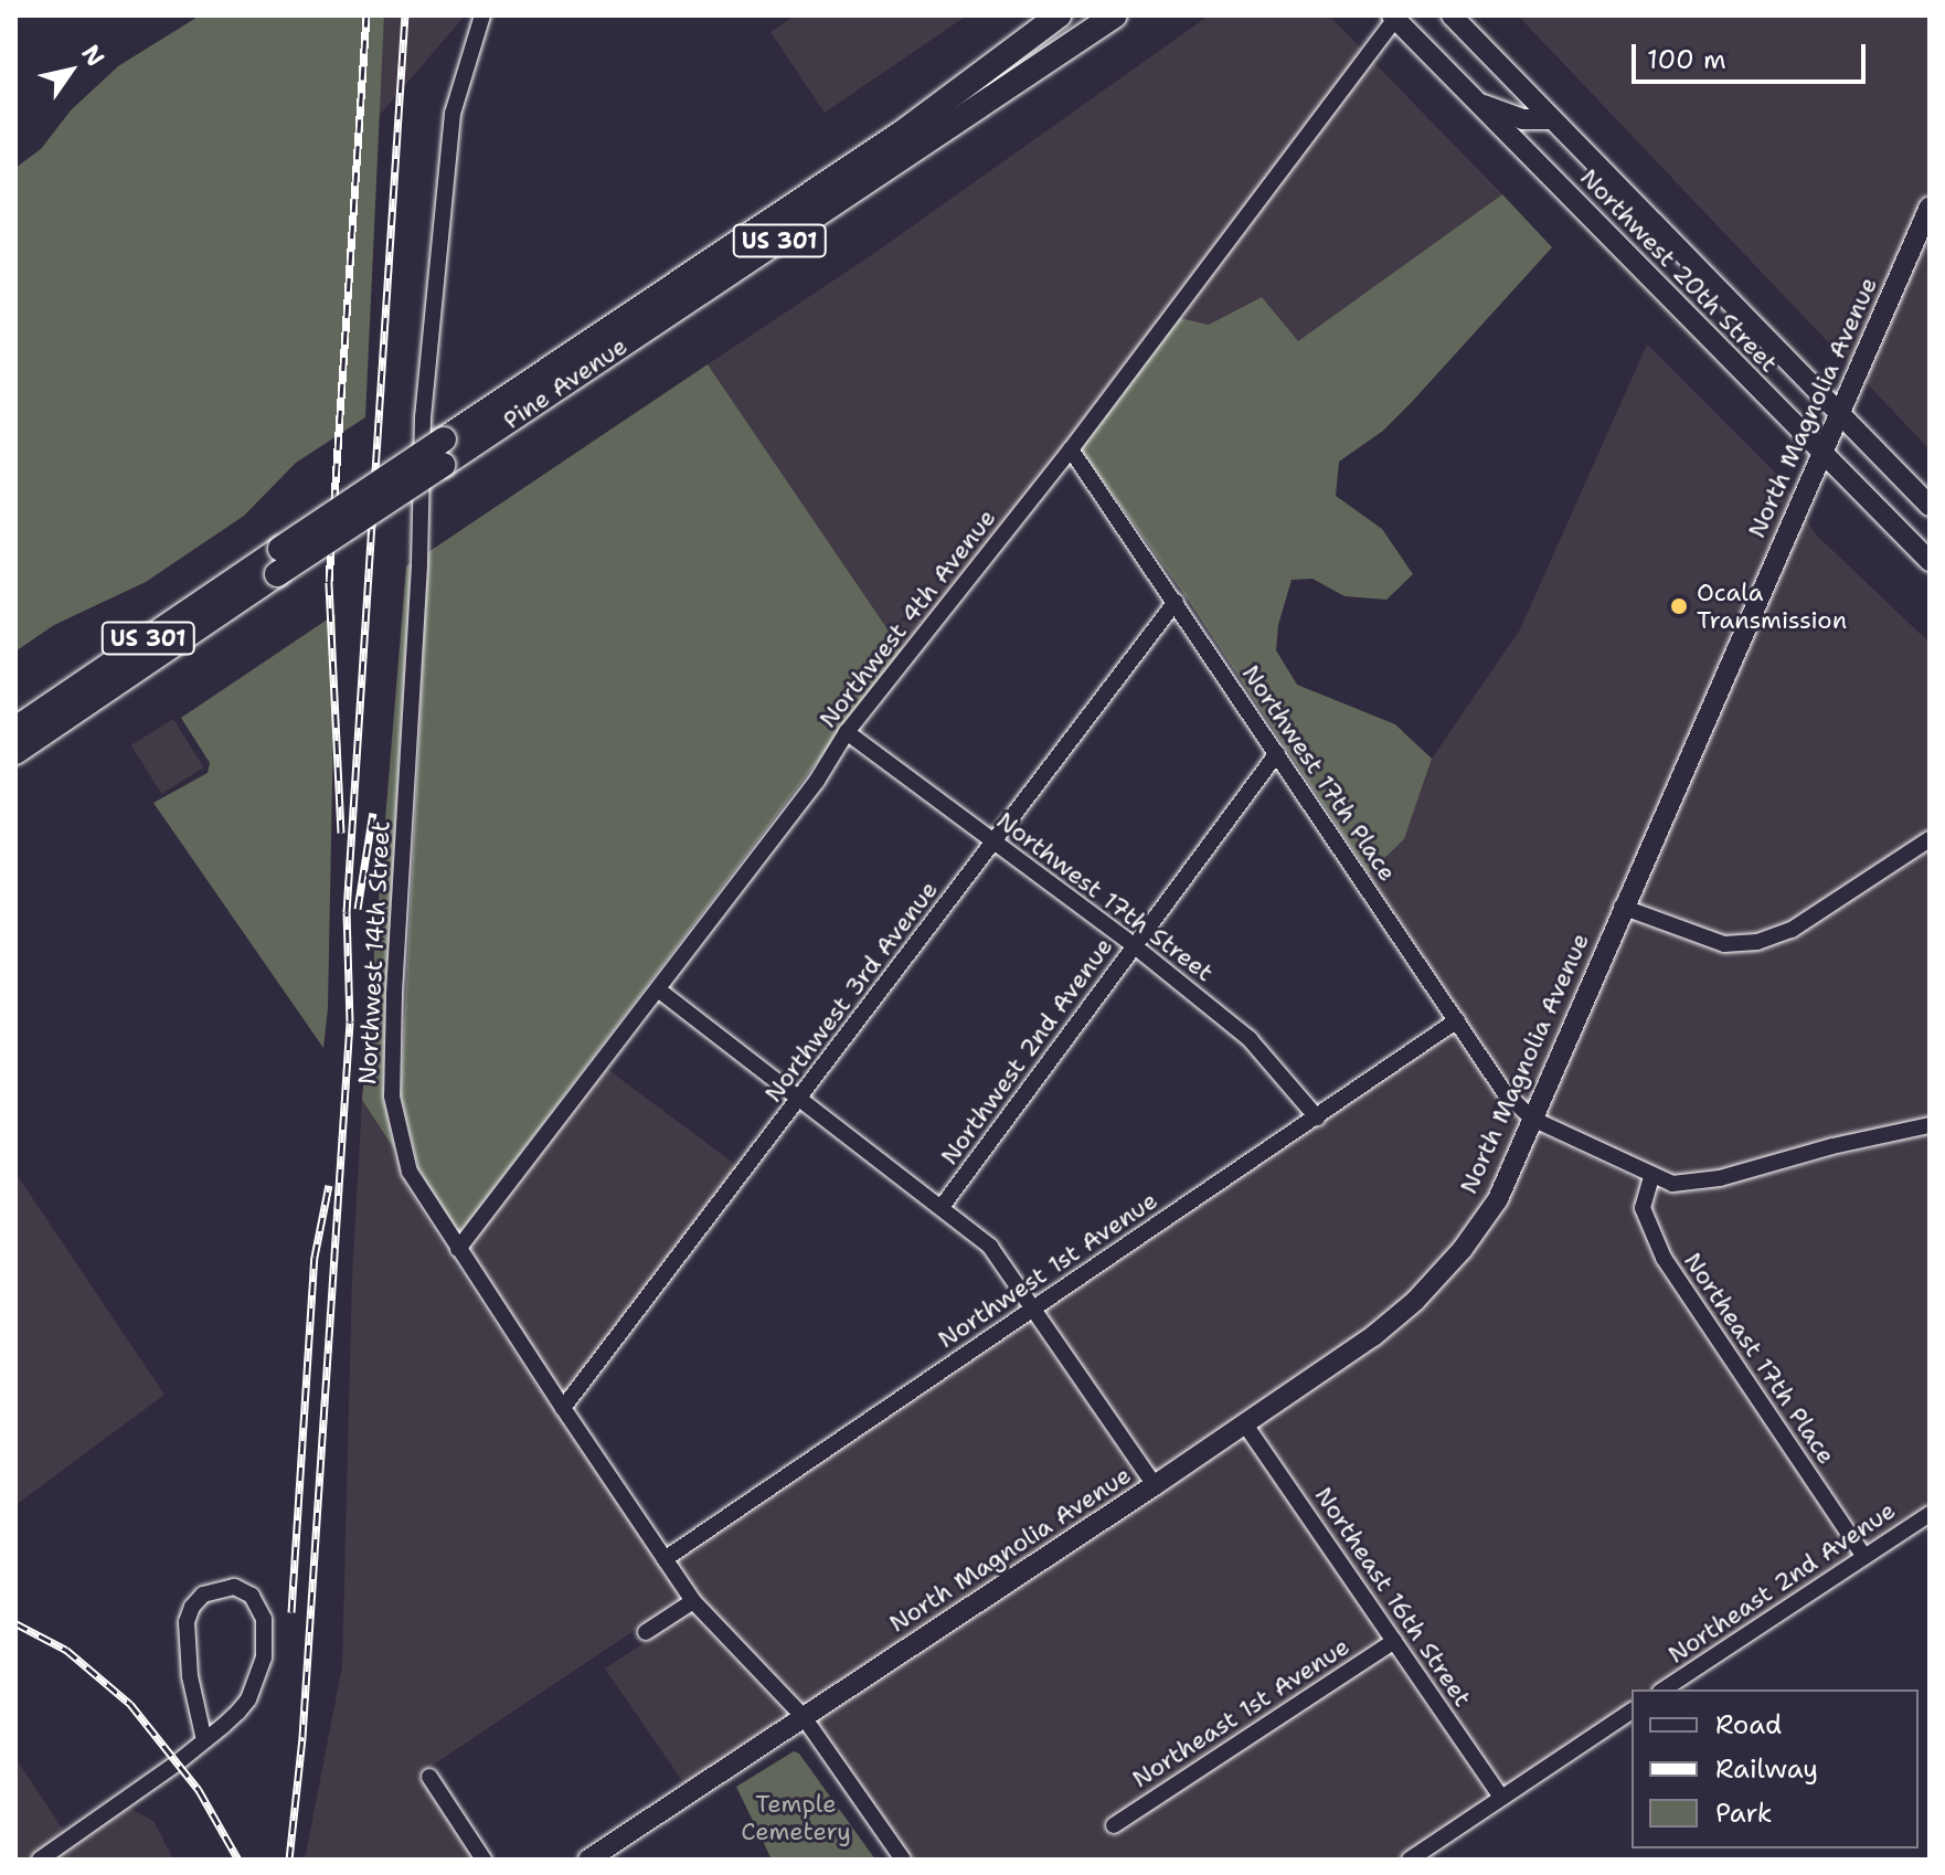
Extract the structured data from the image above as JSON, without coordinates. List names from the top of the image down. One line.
{"streets":{"highway":["US 301","Pine Avenue"],"main road":["Northwest 20th Street","North Magnolia Avenue"],"street":["Northwest 4th Avenue","Northwest 17th Place","Northwest 17th Street","Northwest 14th Street","Northwest 3rd Avenue","Northwest 2nd Avenue","Northwest 1st Avenue","Northeast 17th Place","Northeast 2nd Avenue","Northeast 16th Street","Northeast 1st Avenue"]},"crossings":[["Northwest 20th Street","North Magnolia Avenue"],["Northwest 20th Street","Northwest 4th Avenue"],["North Magnolia Avenue","Northwest 17th Place"],["North Magnolia Avenue","Northwest 14th Street"],["North Magnolia Avenue","Northeast 16th Street"],["Northwest 4th Avenue","Northwest 17th Place"],["Northwest 4th Avenue","Northwest 17th Street"],["Northwest 4th Avenue","Northwest 14th Street"],["Northwest 17th Place","Northwest 3rd Avenue"],["Northwest 17th Place","Northwest 2nd Avenue"],["Northwest 17th Place","Northwest 1st Avenue"],["Northwest 17th Place","Northeast 17th Place"],["Northwest 17th Street","Northwest 3rd Avenue"],["Northwest 17th Street","Northwest 2nd Avenue"],["Northwest 17th Street","Northwest 1st Avenue"],["Northwest 14th Street","Northwest 3rd Avenue"],["Northwest 14th Street","Northwest 1st Avenue"],["Northeast 17th Place","Northeast 2nd Avenue"],["Northeast 16th Street","Northeast 1st Avenue"]],"parks":["Temple Cemetery"],"places":["Ocala Transmission"],"legend":["Road","Railway","Park"],"scale_bar":"100 m","north":"top right"}
